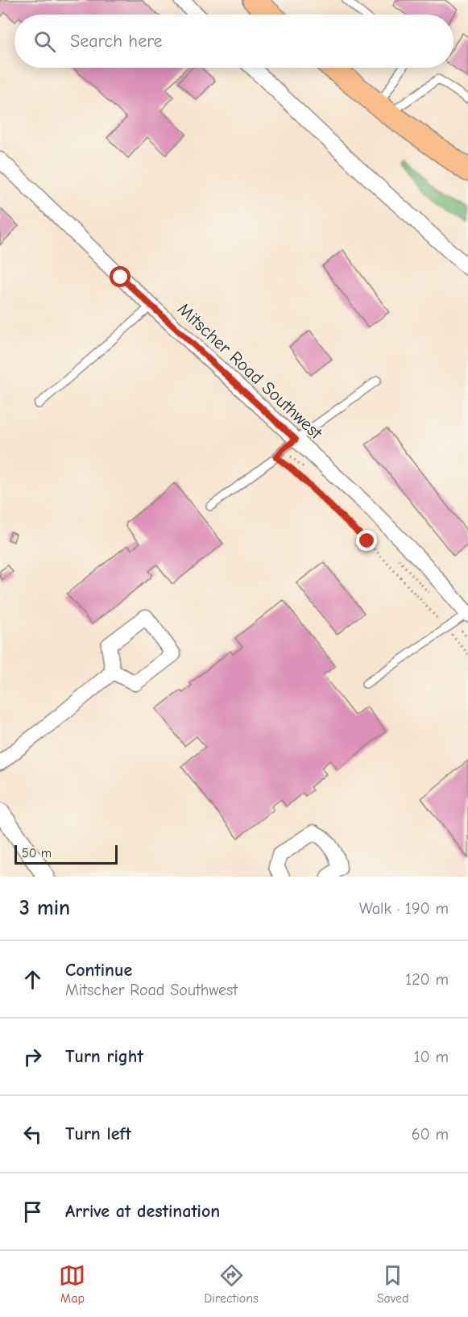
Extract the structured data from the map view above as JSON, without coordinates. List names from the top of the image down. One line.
{"streets":{"street":["Mitscher Road Southwest"]},"scale_bar":"50 m","page":{"search":"Search here","scale":"50 m","heading":["3 min","Walk · 190 m"],"list":[["Continue","Mitscher Road Southwest","120 m"],["Turn right","10 m"],["Turn left","60 m"],"Arrive at destination"],"nav":["Map","Directions","Saved"]}}
